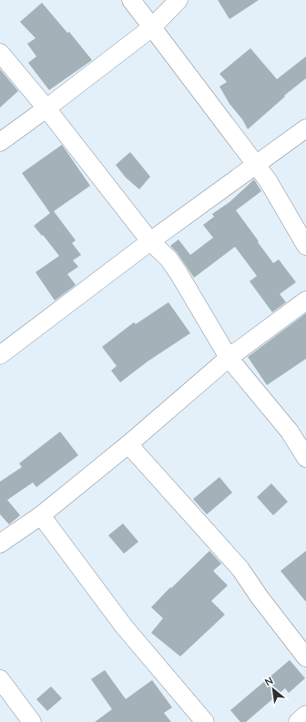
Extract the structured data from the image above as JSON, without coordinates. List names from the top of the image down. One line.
{"north":"top left"}
